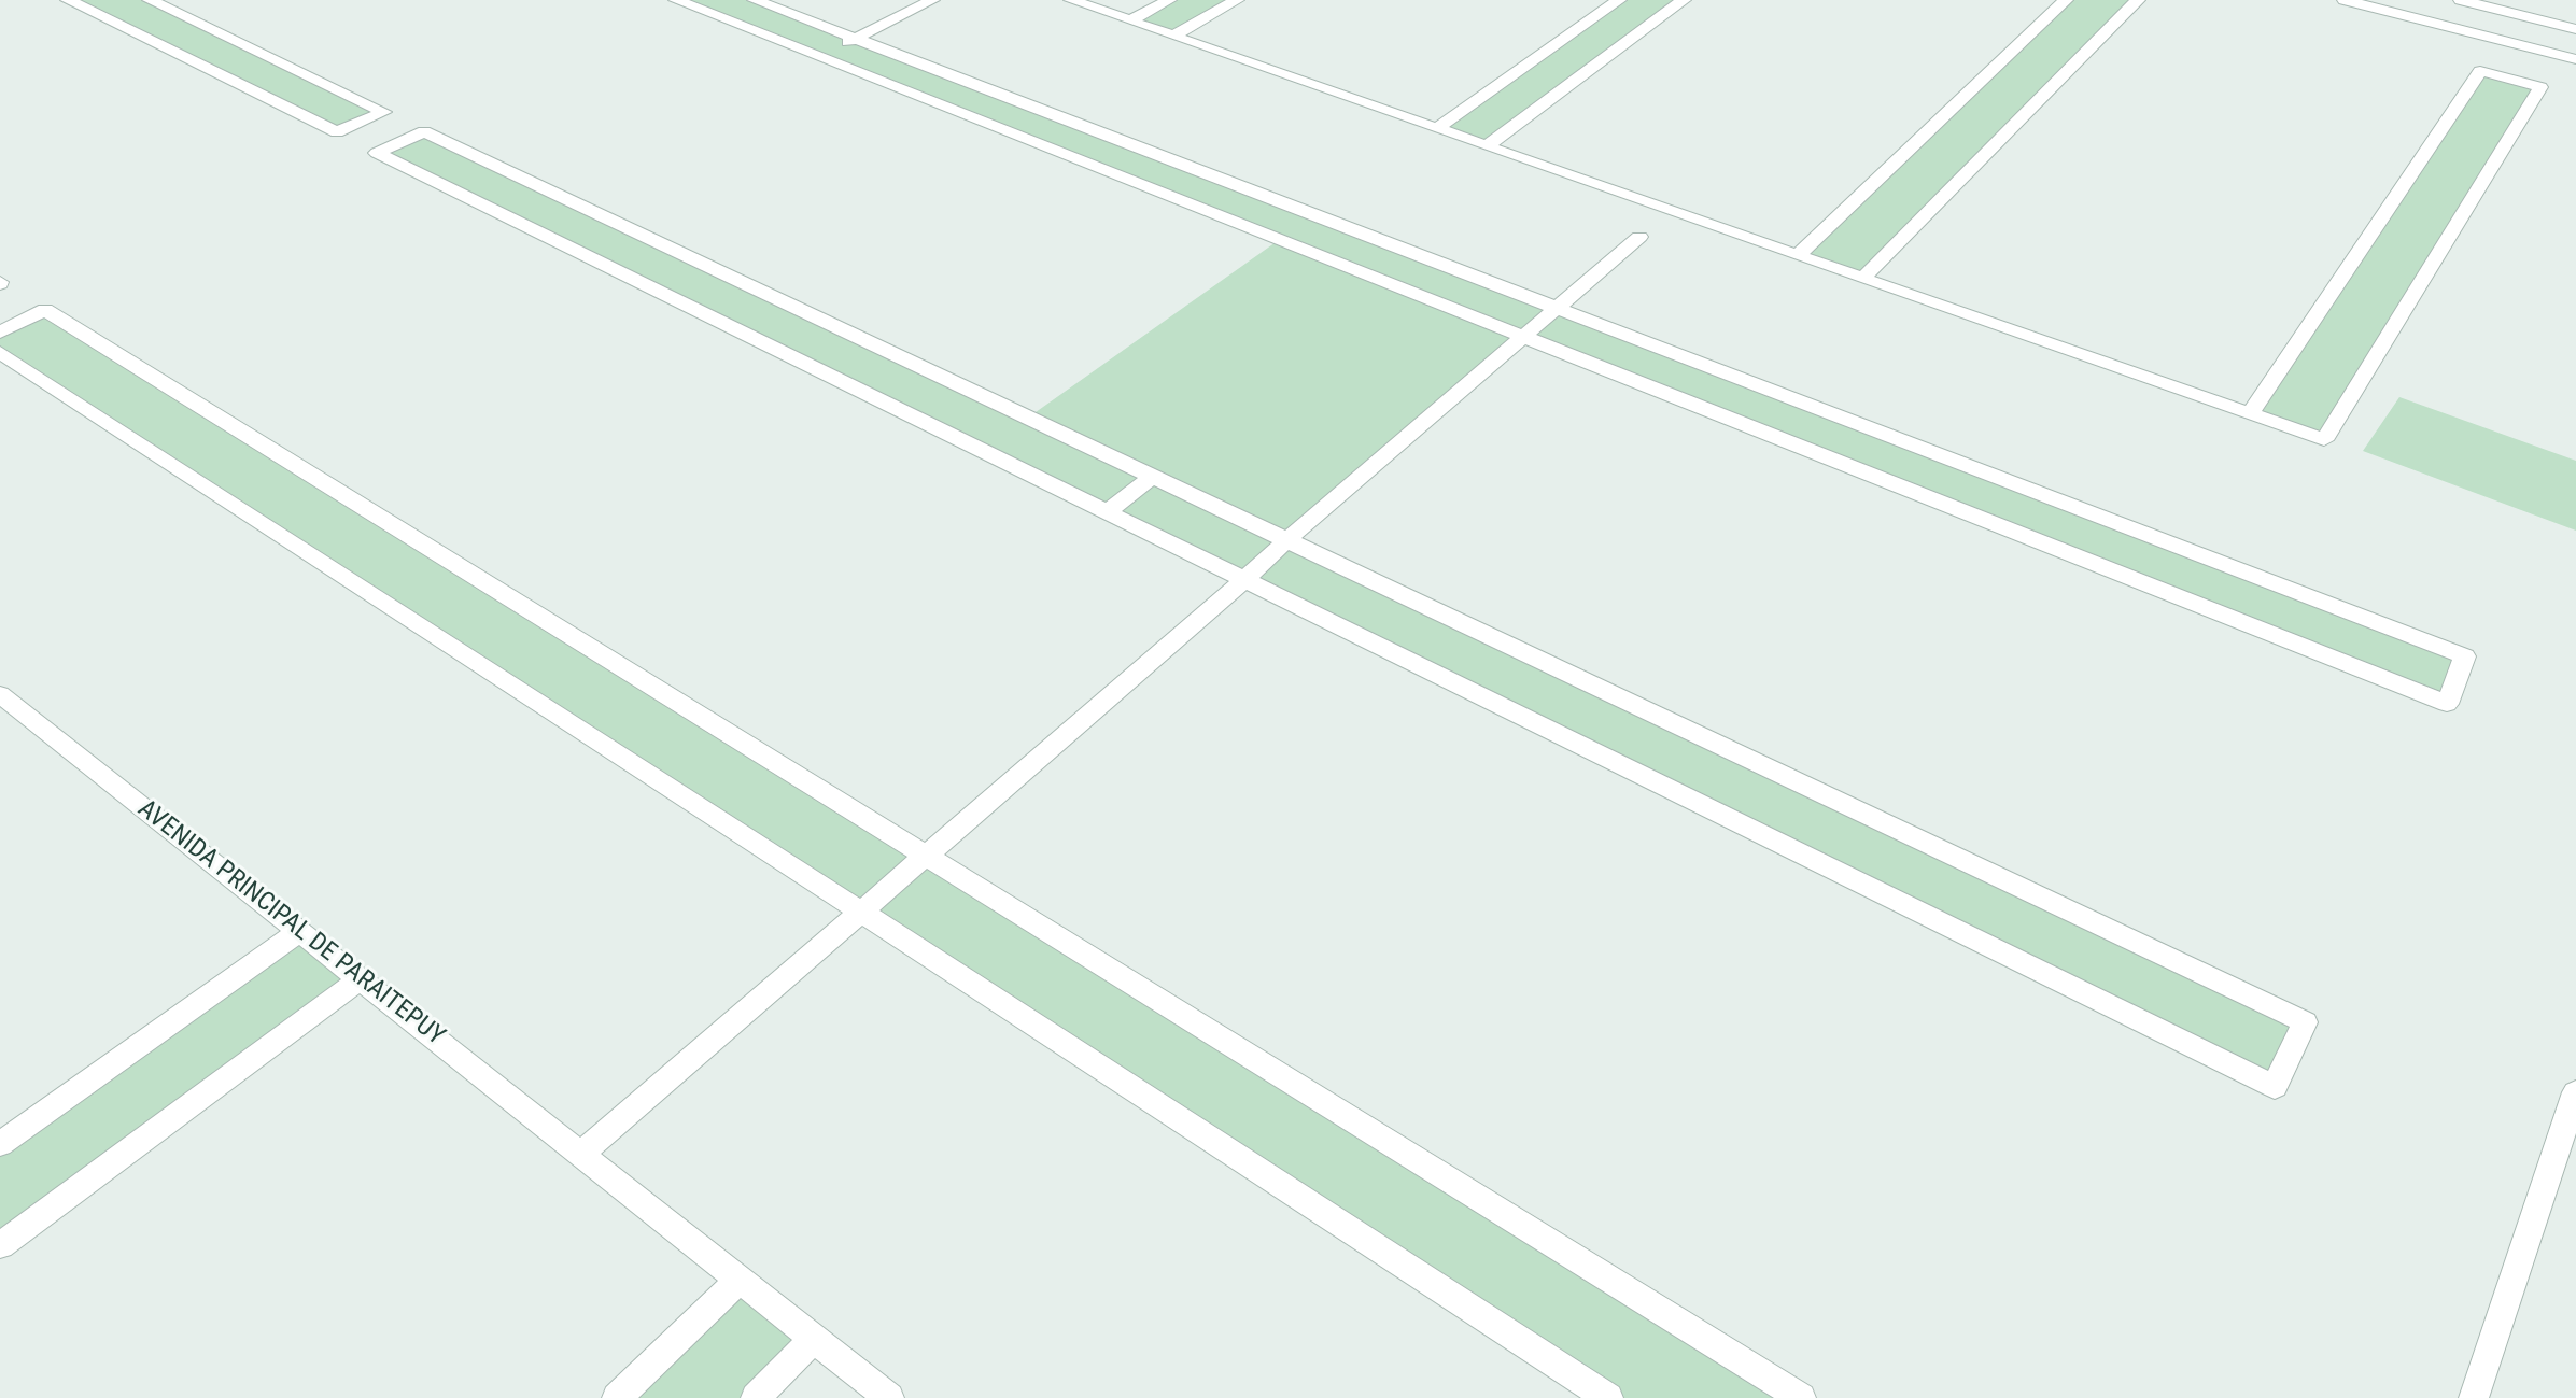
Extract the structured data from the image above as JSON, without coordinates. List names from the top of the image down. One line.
{"streets":{"street":["AVENIDA PRINCIPAL DE PARAITEPUY"]}}
